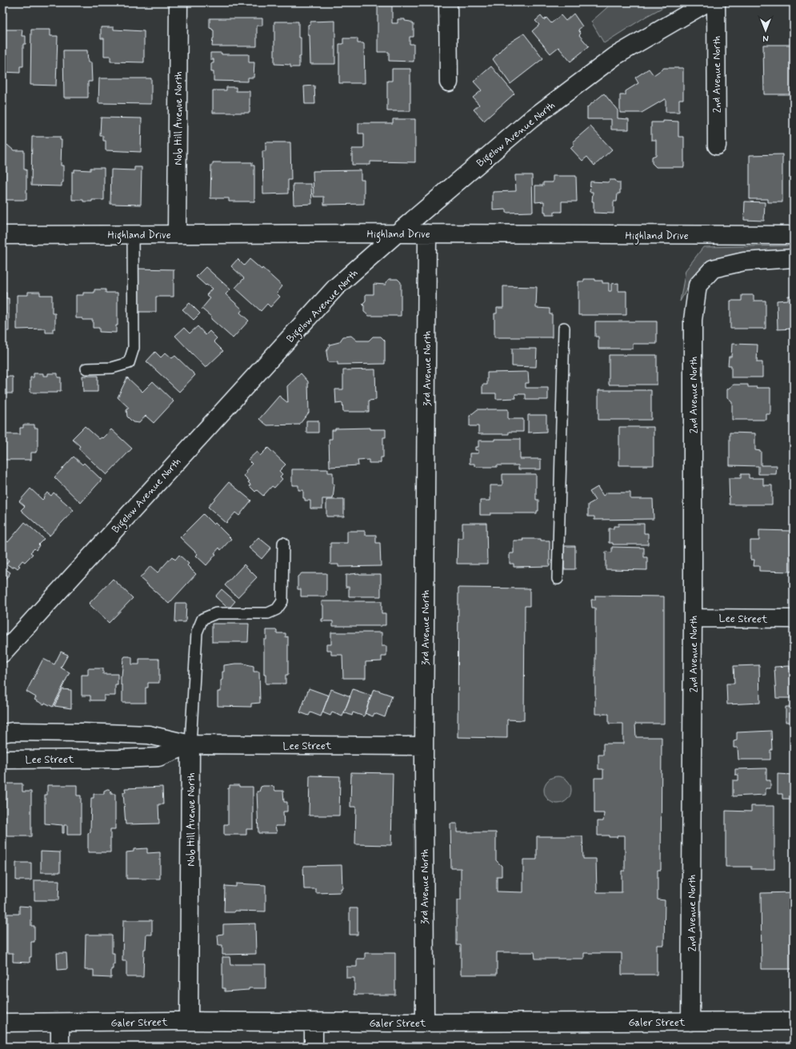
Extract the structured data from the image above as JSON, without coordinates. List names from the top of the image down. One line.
{"streets":{"street":["2nd Avenue North","Nob Hill Avenue North","Bigelow Avenue North","Highland Drive","3rd Avenue North","Lee Street","Galer Street"]},"crossings":[["2nd Avenue North","Lee Street"],["2nd Avenue North","Galer Street"],["Nob Hill Avenue North","Highland Drive"],["Nob Hill Avenue North","Lee Street"],["Nob Hill Avenue North","Galer Street"],["Bigelow Avenue North","Highland Drive"],["Highland Drive","3rd Avenue North"],["3rd Avenue North","Lee Street"],["3rd Avenue North","Galer Street"]],"north":"bottom"}
